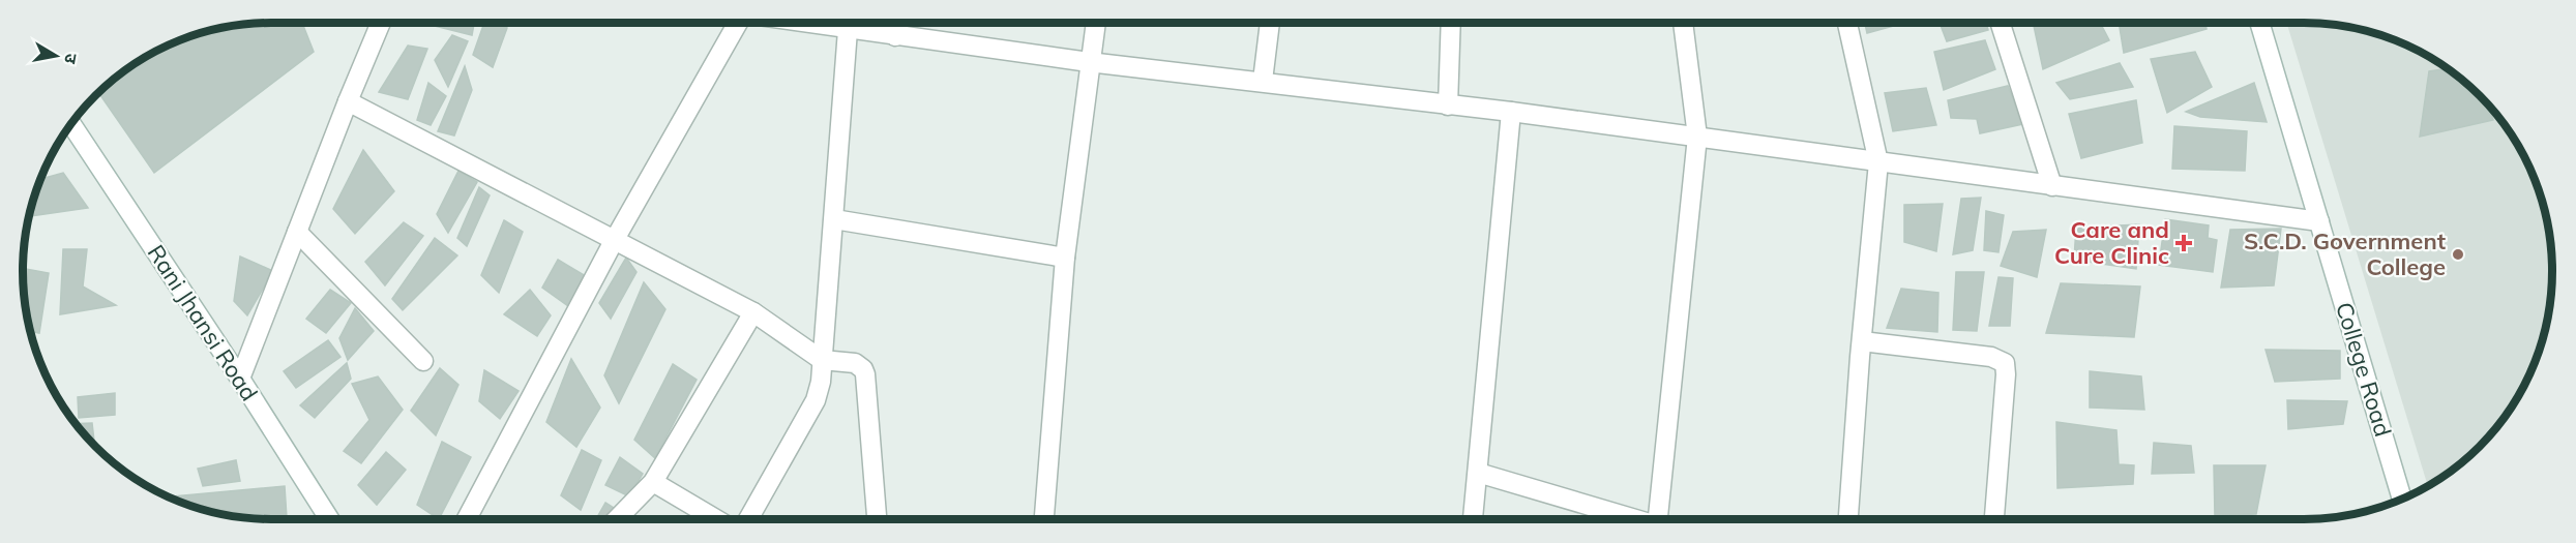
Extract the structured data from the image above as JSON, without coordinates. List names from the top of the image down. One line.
{"streets":{"street":["Rani Jhansi Road","College Road"]},"places":{"health":["Care and Cure Clinic"],"other":["S.C.D. Government College"]},"north":"right"}
